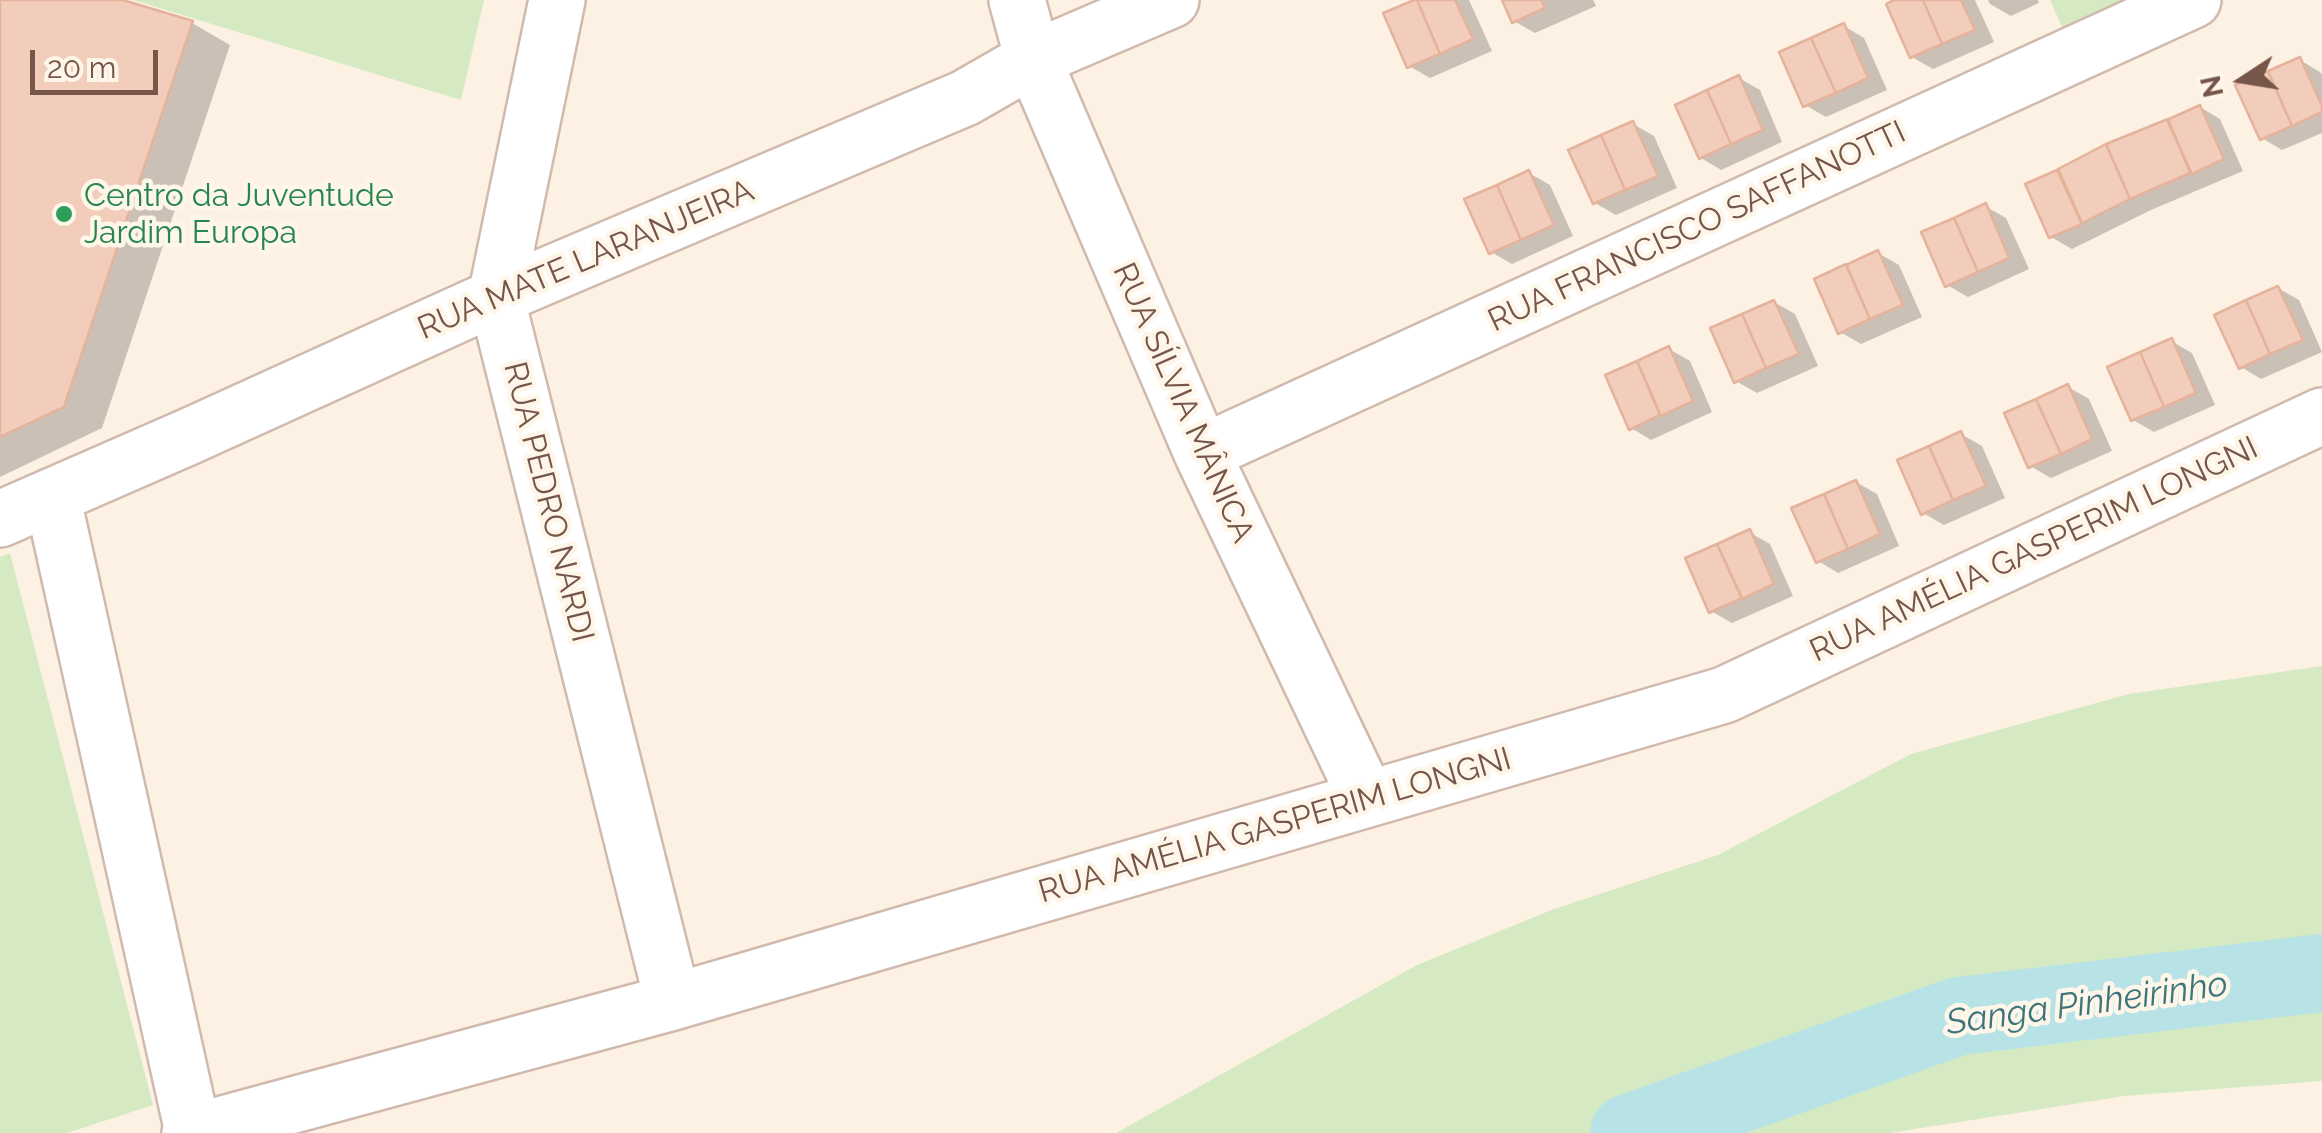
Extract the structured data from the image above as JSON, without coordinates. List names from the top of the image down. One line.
{"streets":{"street":["RUA FRANCISCO SAFFANOTTI","RUA MATE LARANJEIRA","RUA SÍLVIA MÂNICA","RUA PEDRO NARDI","RUA AMÉLIA GASPERIM LONGNI"]},"crossings":[["RUA FRANCISCO SAFFANOTTI","RUA SÍLVIA MÂNICA"],["RUA MATE LARANJEIRA","RUA SÍLVIA MÂNICA"],["RUA MATE LARANJEIRA","RUA PEDRO NARDI"],["RUA SÍLVIA MÂNICA","RUA AMÉLIA GASPERIM LONGNI"],["RUA PEDRO NARDI","RUA AMÉLIA GASPERIM LONGNI"]],"water":["Sanga Pinheirinho"],"places":["Centro da Juventude Jardim Europa"],"scale_bar":"20 m","north":"left"}
